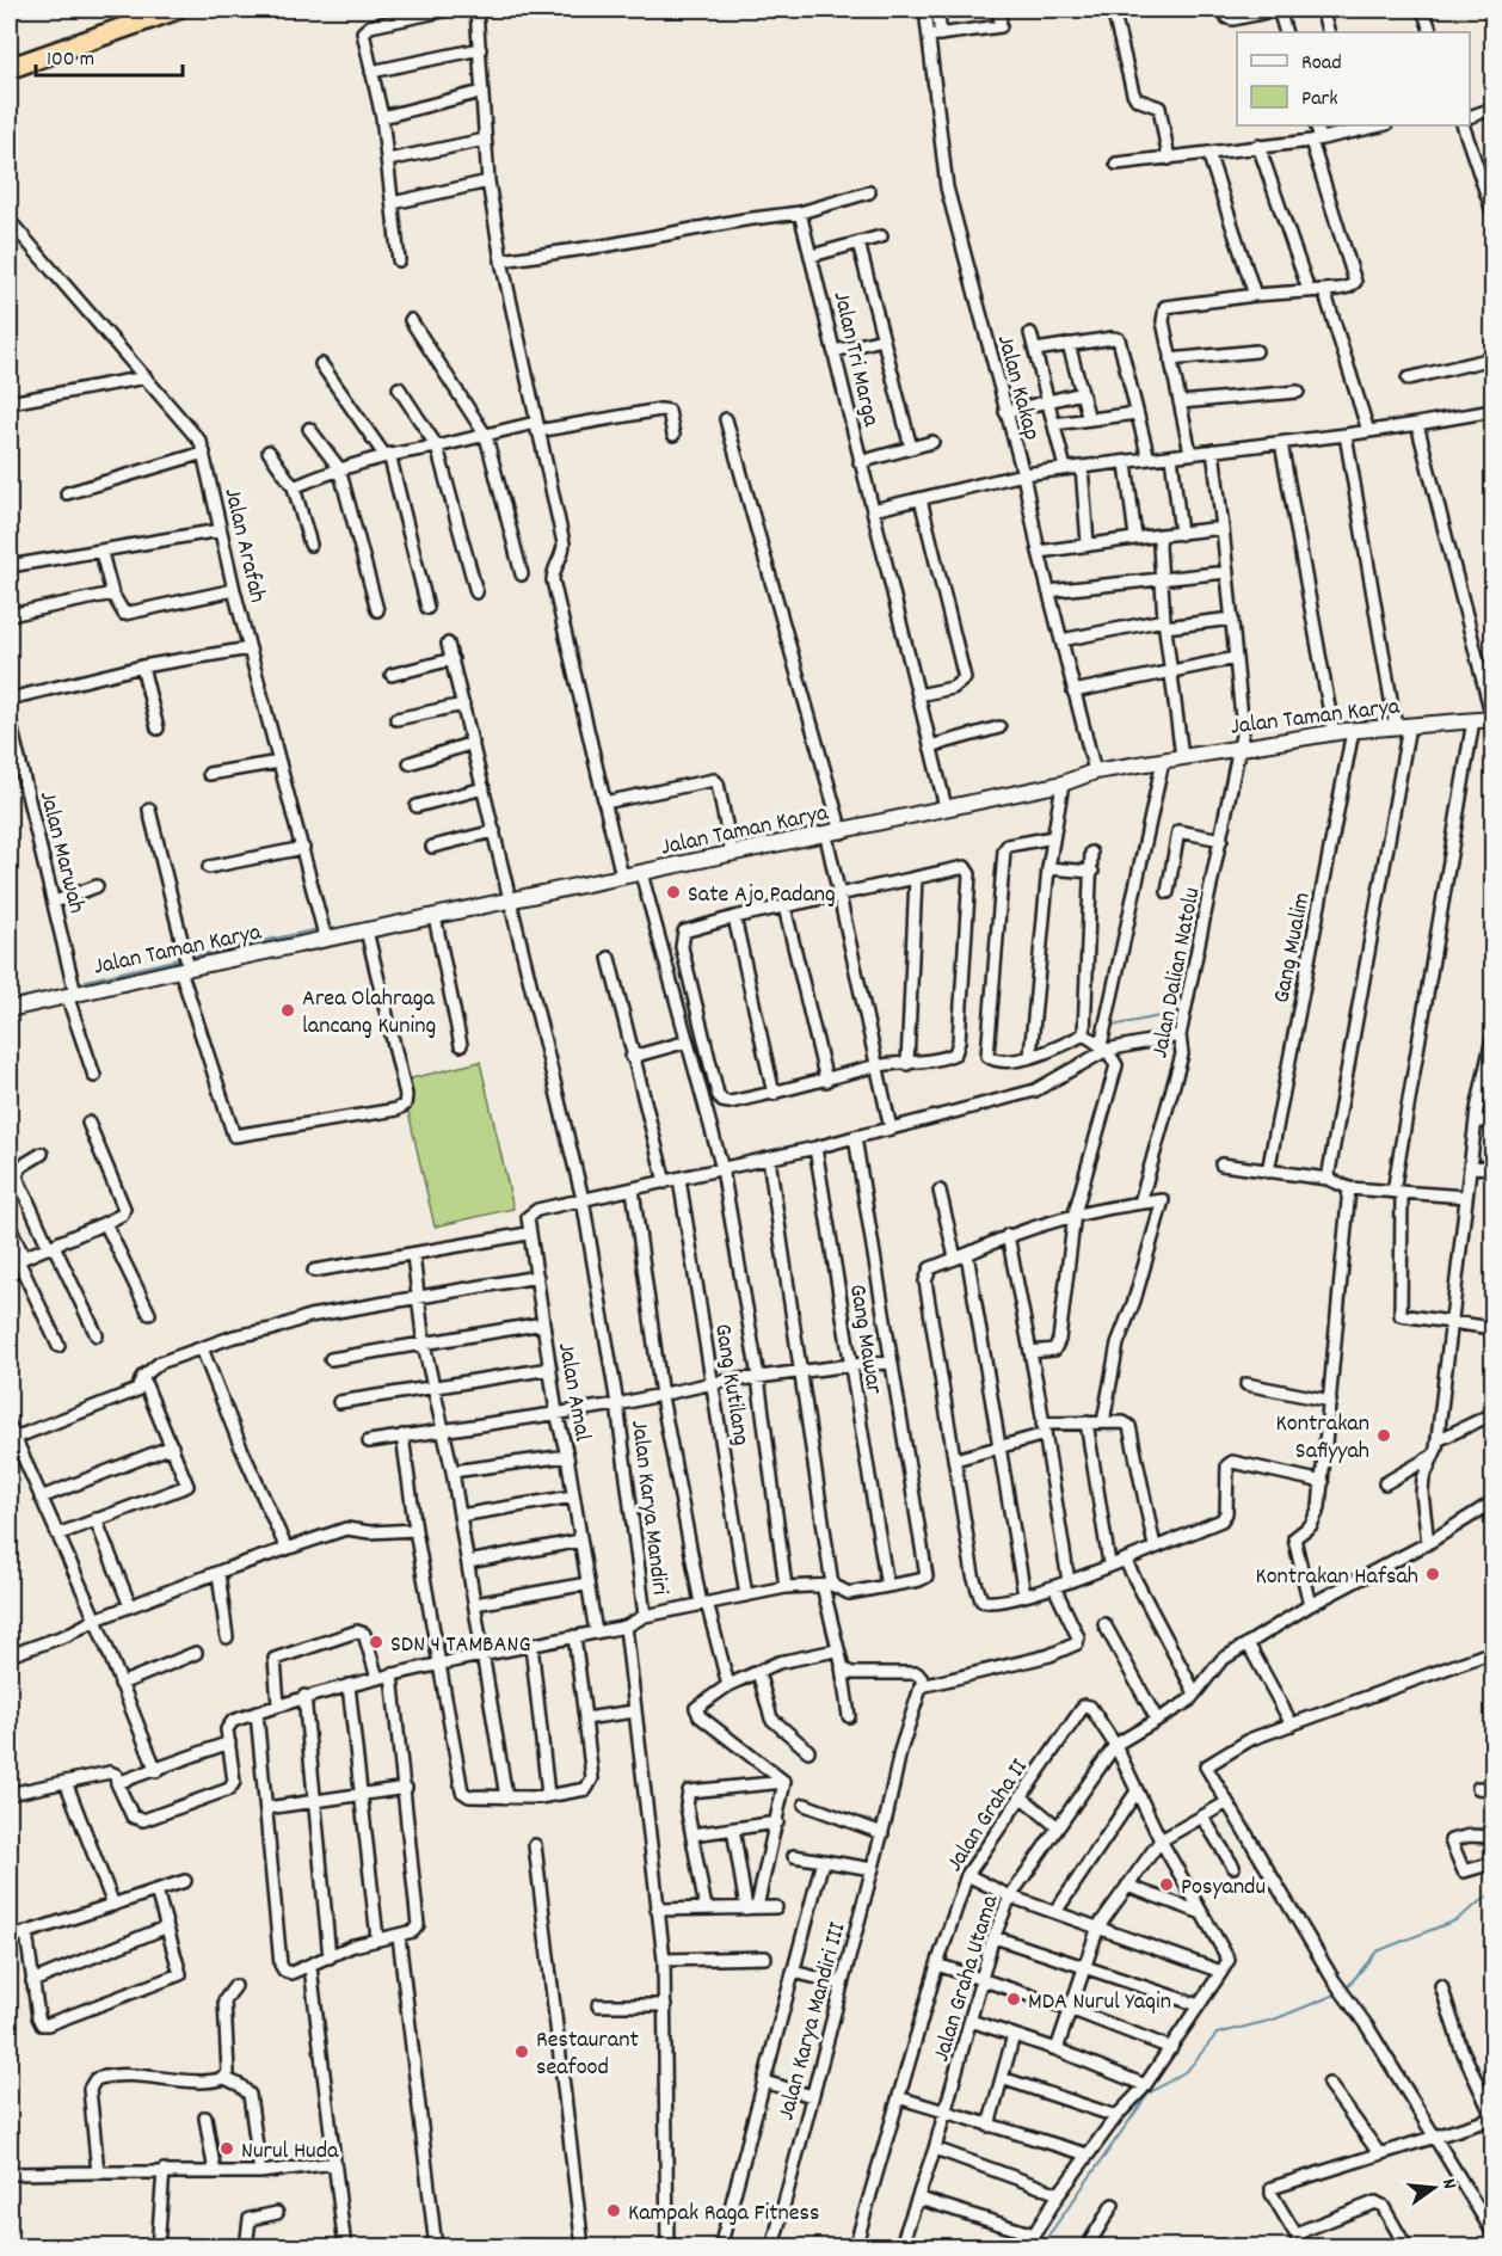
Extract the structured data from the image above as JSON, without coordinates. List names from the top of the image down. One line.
{"streets":{"street":["Jalan Tri Marga","Jalan Kakap","Jalan Arafah","Jalan Taman Karya","Jalan Marwah","Gang Mualim","Jalan Dalian Natolu","Gang Mawar","Gang Kutilang","Jalan Amal","Jalan Karya Mandiri","Jalan Graha II","Jalan Graha Utama","Jalan Karya Mandiri III"]},"crossings":[["Jalan Tri Marga","Jalan Taman Karya"],["Jalan Kakap","Jalan Taman Karya"],["Jalan Arafah","Jalan Taman Karya"],["Jalan Taman Karya","Jalan Marwah"],["Jalan Taman Karya","Gang Mualim"],["Jalan Taman Karya","Jalan Dalian Natolu"],["Jalan Taman Karya","Jalan Karya Mandiri"],["Jalan Amal","Jalan Karya Mandiri"],["Jalan Graha II","Jalan Graha Utama"]],"places":["Sate Ajo Padang","Area Olahraga lancang Kuning","Kontrakan Safiyyah","Kontrakan Hafsah","SDN 4 TAMBANG","Posyandu","MDA Nurul Yaqin","Restaurant seafood","Nurul Huda","Kampak Raga Fitness"],"legend":["Road","Park"],"scale_bar":"100 m","north":"right"}
